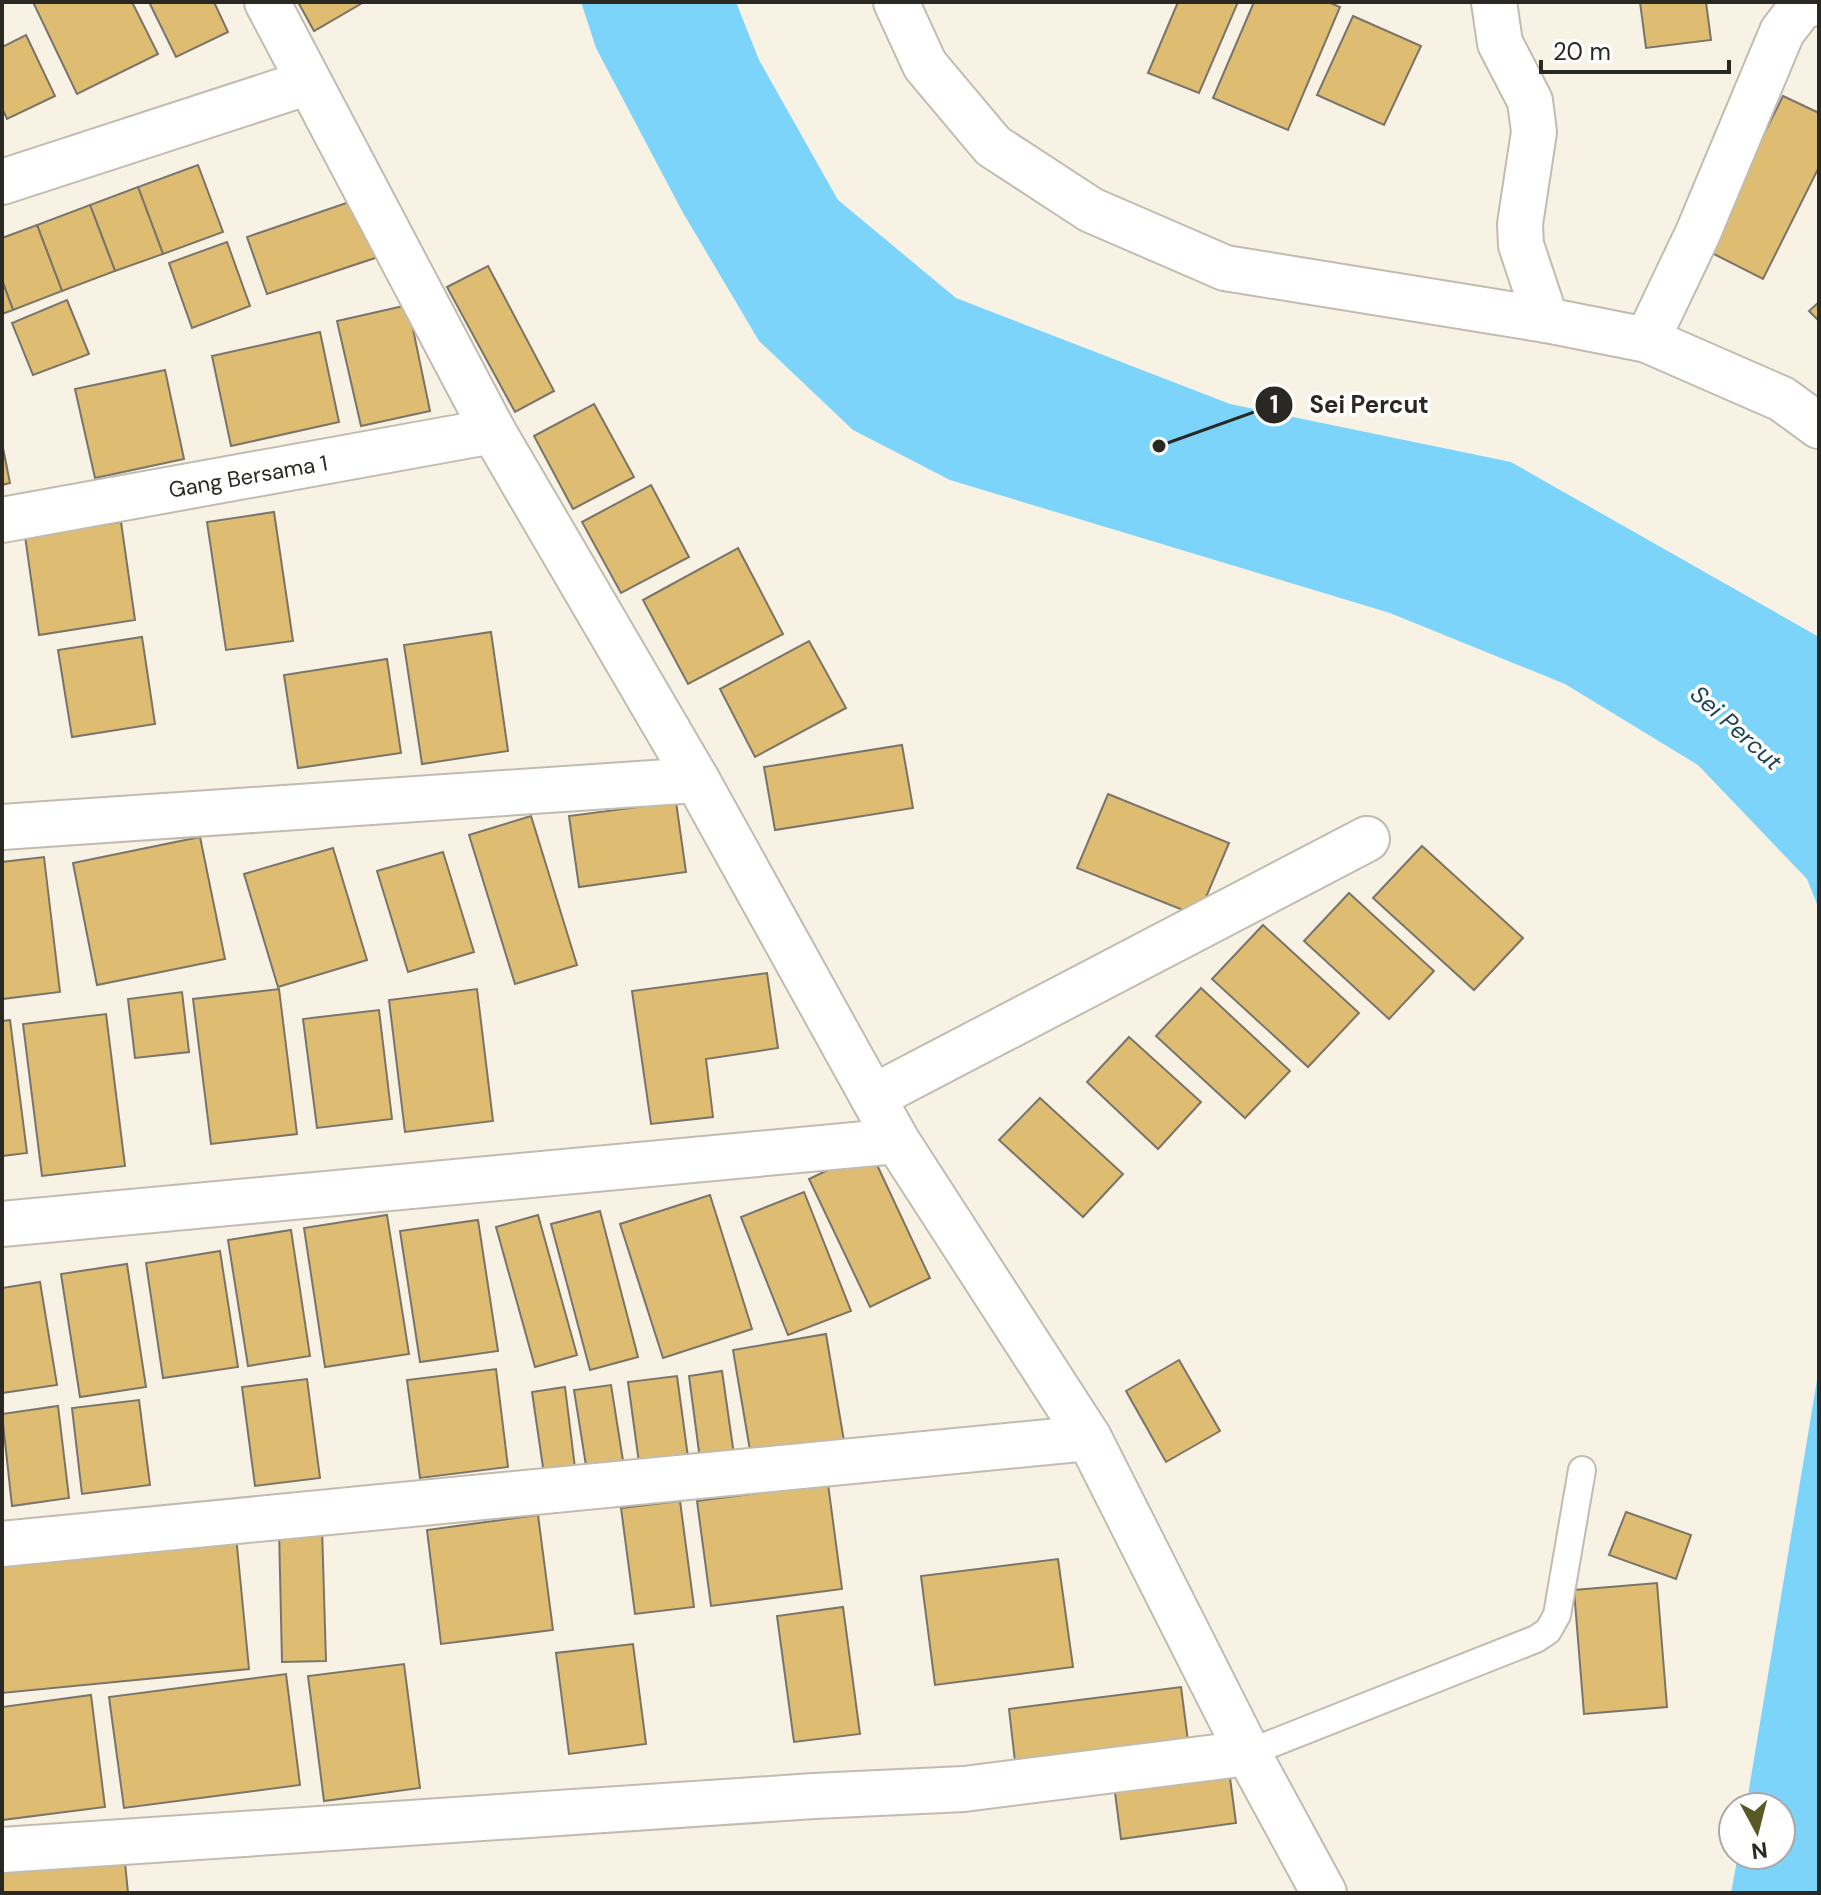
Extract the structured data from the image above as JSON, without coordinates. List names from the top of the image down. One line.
{"streets":{"street":["Gang Bersama 1"]},"water":["Sei Percut"],"places":["Sei Percut"],"scale_bar":"20 m","north":"bottom"}
